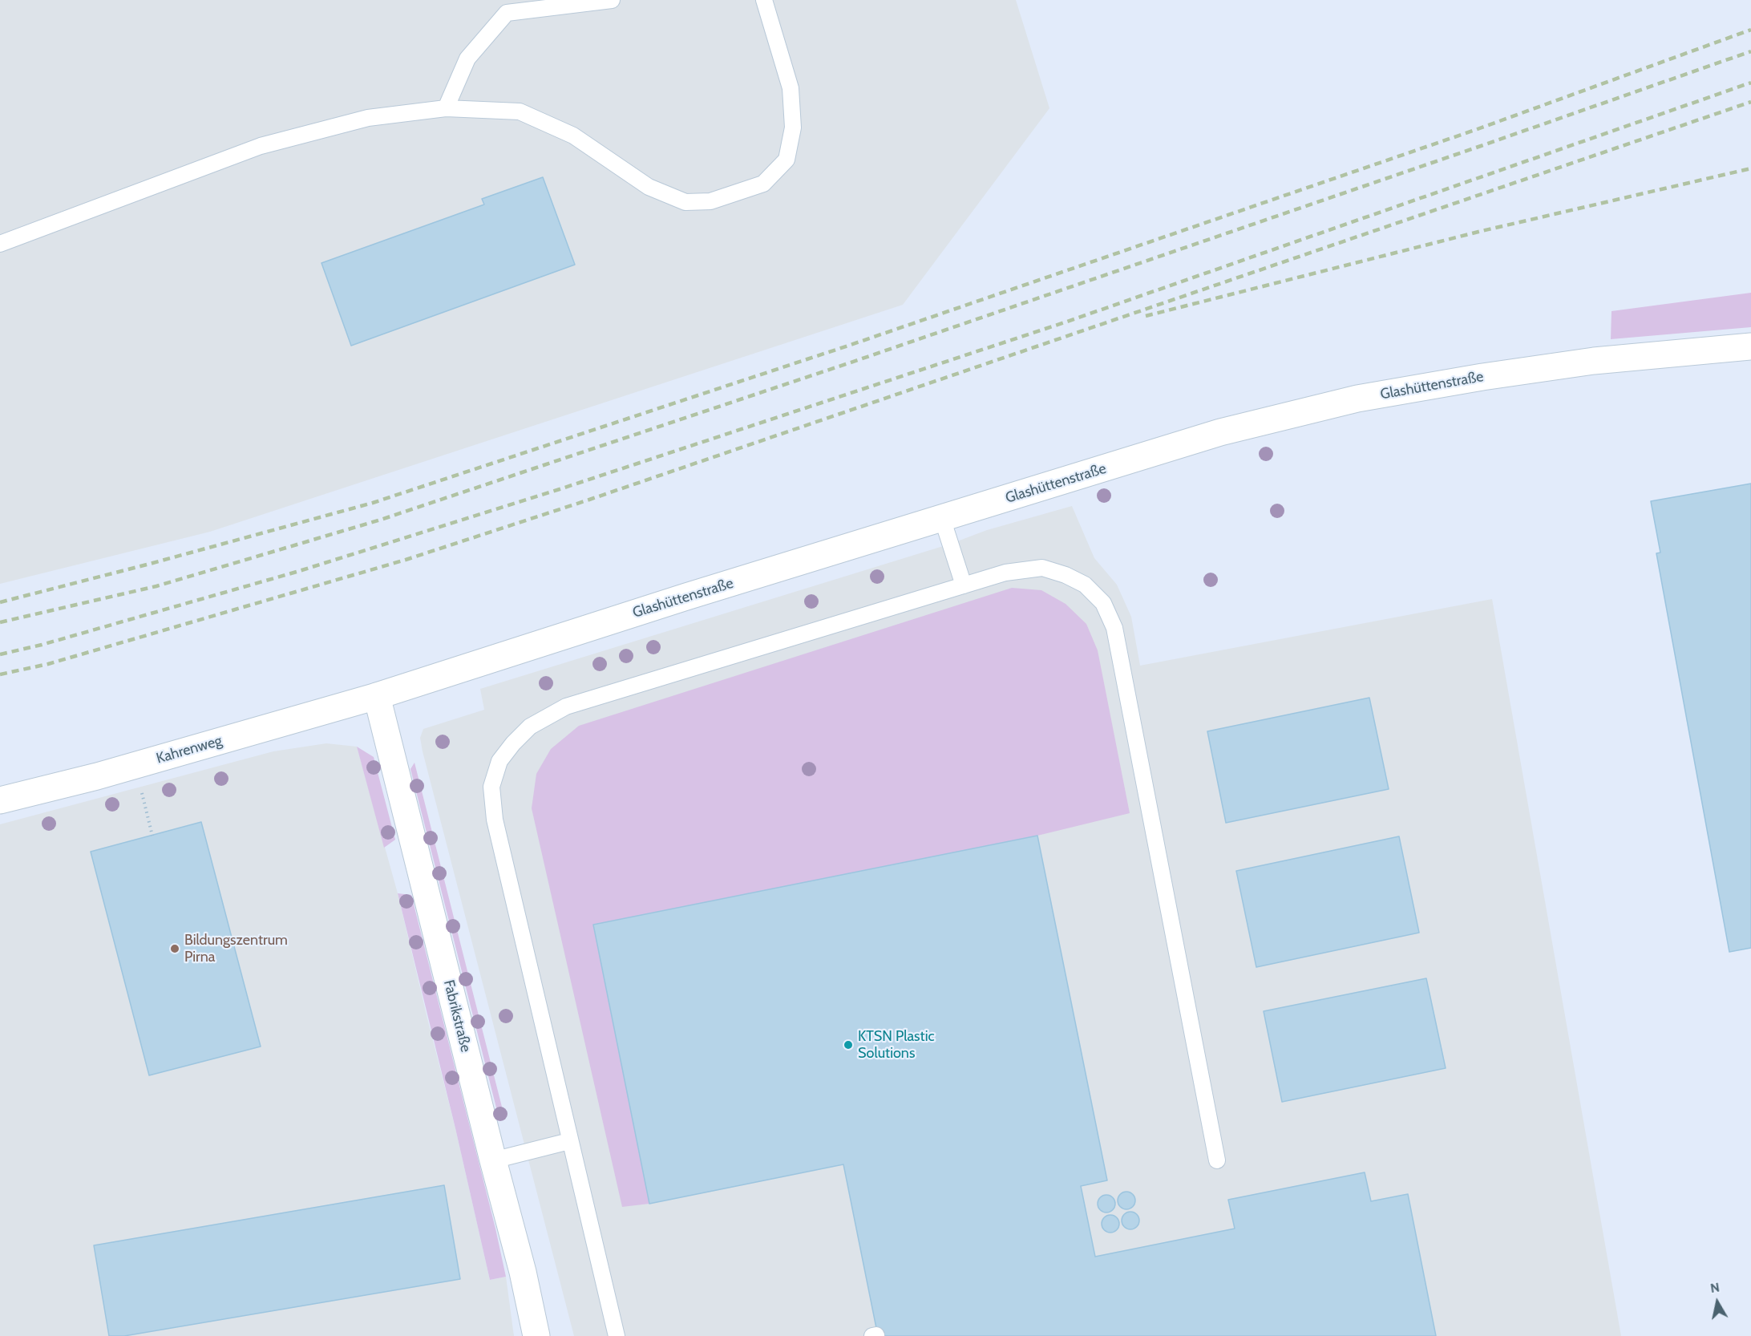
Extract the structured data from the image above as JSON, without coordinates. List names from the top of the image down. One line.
{"streets":{"street":["Glashüttenstraße","Kahrenweg","Fabrikstraße"]},"crossings":[["Glashüttenstraße","Kahrenweg"],["Glashüttenstraße","Fabrikstraße"],["Kahrenweg","Fabrikstraße"]],"places":["Bildungszentrum Pirna","KTSN Plastic Solutions"],"north":"top"}
